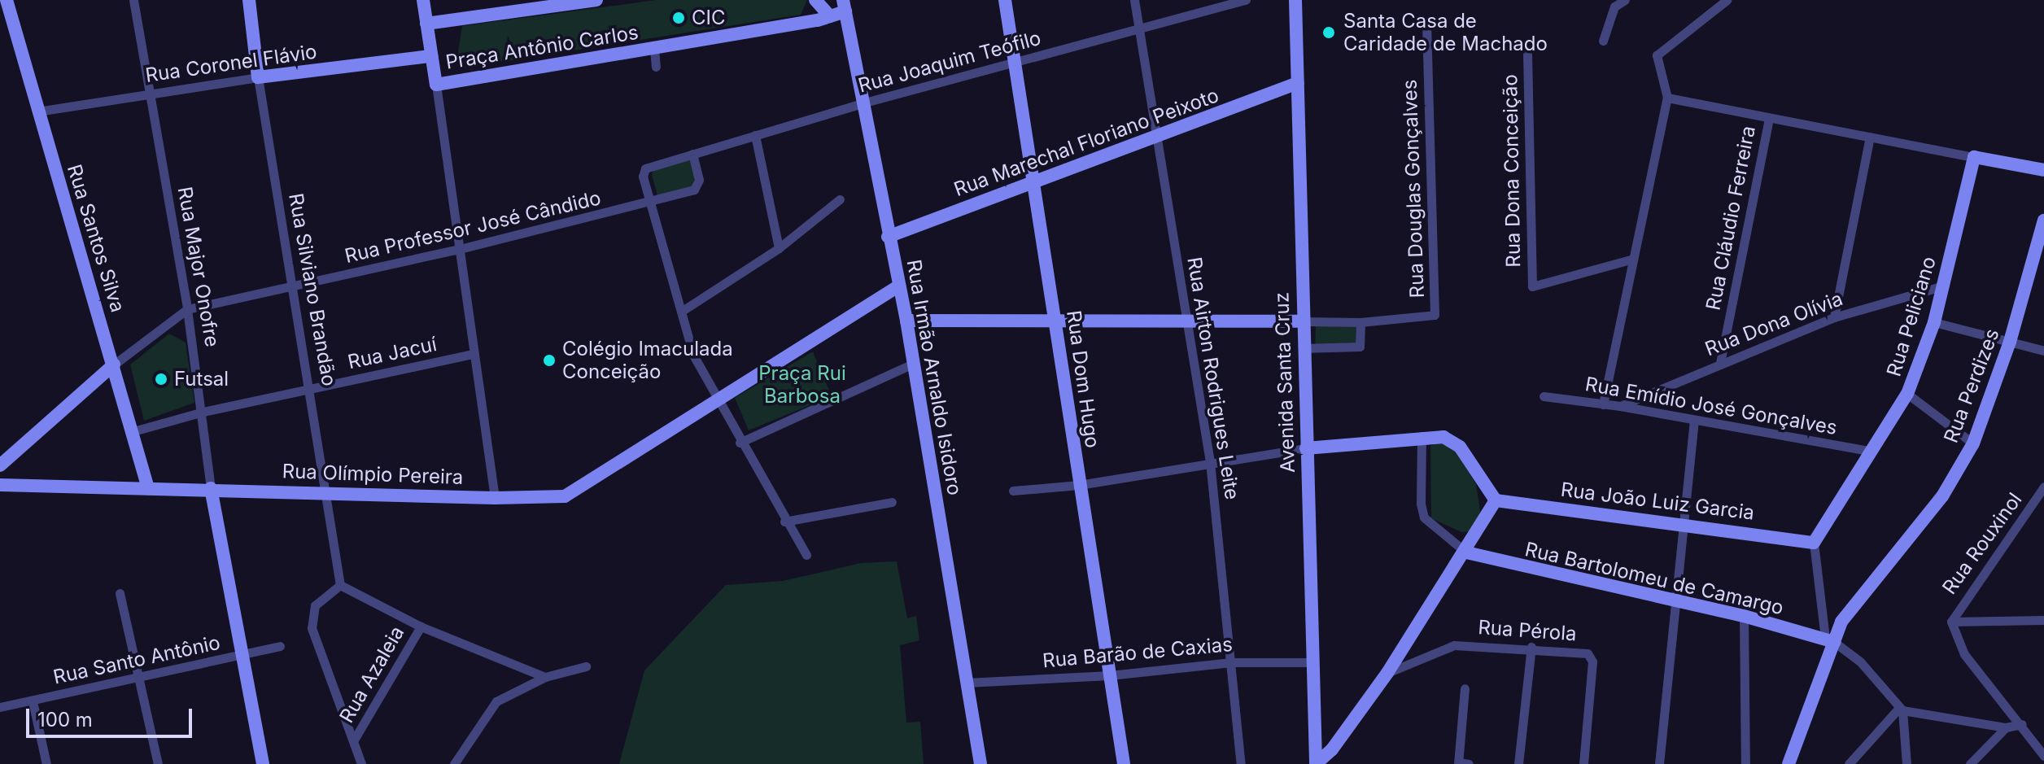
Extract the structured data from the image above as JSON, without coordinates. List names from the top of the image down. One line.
{"streets":{"street":["Praça Antônio Carlos","Rua Joaquim Teófilo","Rua Coronel Flávio","Rua Marechal Floriano Peixoto","Rua Dona Conceição","Rua Douglas Gonçalves","Rua Cláudio Ferreira","Rua Professor José Cândido","Rua Santos Silva","Rua Major Onofre","Rua Silviano Brandão","Rua Peliciano","Rua Dona Olívia","Rua Jacuí","Rua Irmão Arnaldo Isidoro","Rua Airton Rodrigues Leite","Rua Dom Hugo","Avenida Santa Cruz","Rua Perdizes","Rua Emídio José Gonçalves","Rua Olímpio Pereira","Rua João Luiz Garcia","Rua Rouxinol","Rua Bartolomeu de Camargo","Rua Pérola","Rua Barão de Caxias","Rua Santo Antônio","Rua Azaleia"]},"crossings":[["Praça Antônio Carlos","Rua Coronel Flávio"],["Praça Antônio Carlos","Rua Irmão Arnaldo Isidoro"],["Rua Joaquim Teófilo","Rua Professor José Cândido"],["Rua Joaquim Teófilo","Rua Irmão Arnaldo Isidoro"],["Rua Joaquim Teófilo","Rua Airton Rodrigues Leite"],["Rua Joaquim Teófilo","Rua Dom Hugo"],["Rua Coronel Flávio","Rua Santos Silva"],["Rua Coronel Flávio","Rua Major Onofre"],["Rua Coronel Flávio","Rua Silviano Brandão"],["Rua Marechal Floriano Peixoto","Rua Irmão Arnaldo Isidoro"],["Rua Marechal Floriano Peixoto","Rua Airton Rodrigues Leite"],["Rua Marechal Floriano Peixoto","Rua Dom Hugo"],["Rua Marechal Floriano Peixoto","Avenida Santa Cruz"],["Rua Cláudio Ferreira","Rua Dona Olívia"],["Rua Professor José Cândido","Rua Major Onofre"],["Rua Professor José Cândido","Rua Silviano Brandão"],["Rua Santos Silva","Rua Jacuí"],["Rua Santos Silva","Rua Olímpio Pereira"],["Rua Major Onofre","Rua Jacuí"],["Rua Major Onofre","Rua Olímpio Pereira"],["Rua Major Onofre","Rua Santo Antônio"],["Rua Silviano Brandão","Rua Jacuí"],["Rua Silviano Brandão","Rua Olímpio Pereira"],["Rua Peliciano","Rua Dona Olívia"],["Rua Peliciano","Rua Emídio José Gonçalves"],["Rua Peliciano","Rua João Luiz Garcia"],["Rua Dona Olívia","Rua Emídio José Gonçalves"],["Rua Irmão Arnaldo Isidoro","Rua Barão de Caxias"],["Rua Airton Rodrigues Leite","Rua Barão de Caxias"],["Rua Dom Hugo","Rua Barão de Caxias"],["Avenida Santa Cruz","Rua Barão de Caxias"],["Rua Perdizes","Rua Bartolomeu de Camargo"]],"parks":["Praça Rui Barbosa"],"places":["CIC","Santa Casa de Caridade de Machado","Colégio Imaculada Conceição","Futsal"],"scale_bar":"100 m"}
